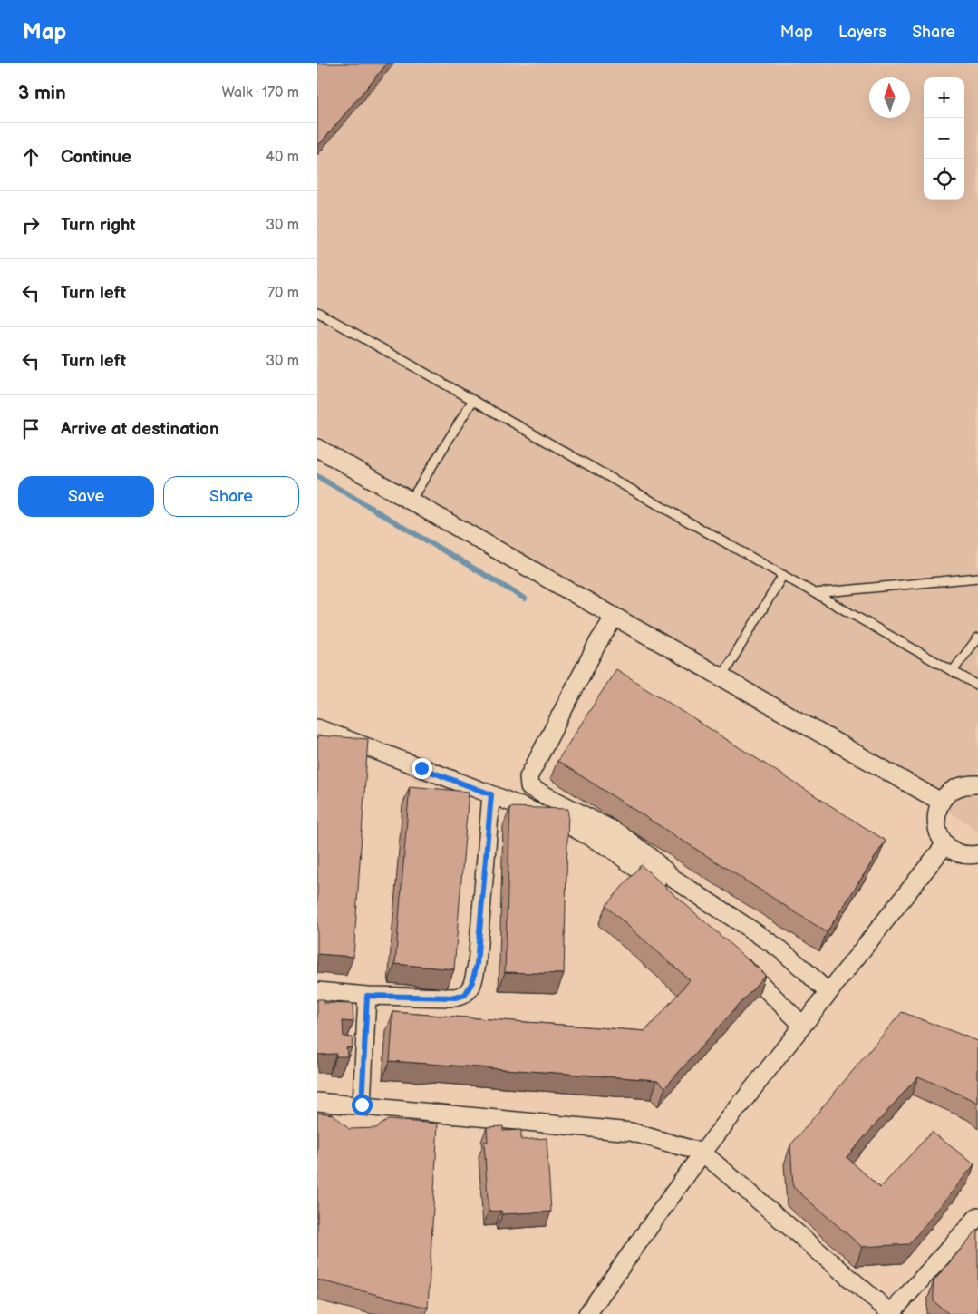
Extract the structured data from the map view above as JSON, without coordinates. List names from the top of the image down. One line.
{"north":"top","page":{"header":"Map","nav":["Map","Layers","Share"],"heading":["3 min","Walk · 170 m"],"map_buttons":["+","−"],"list":[["Continue","40 m"],["Turn right","30 m"],["Turn left","70 m"],["Turn left","30 m"],"Arrive at destination"],"buttons":["Save","Share"]}}
